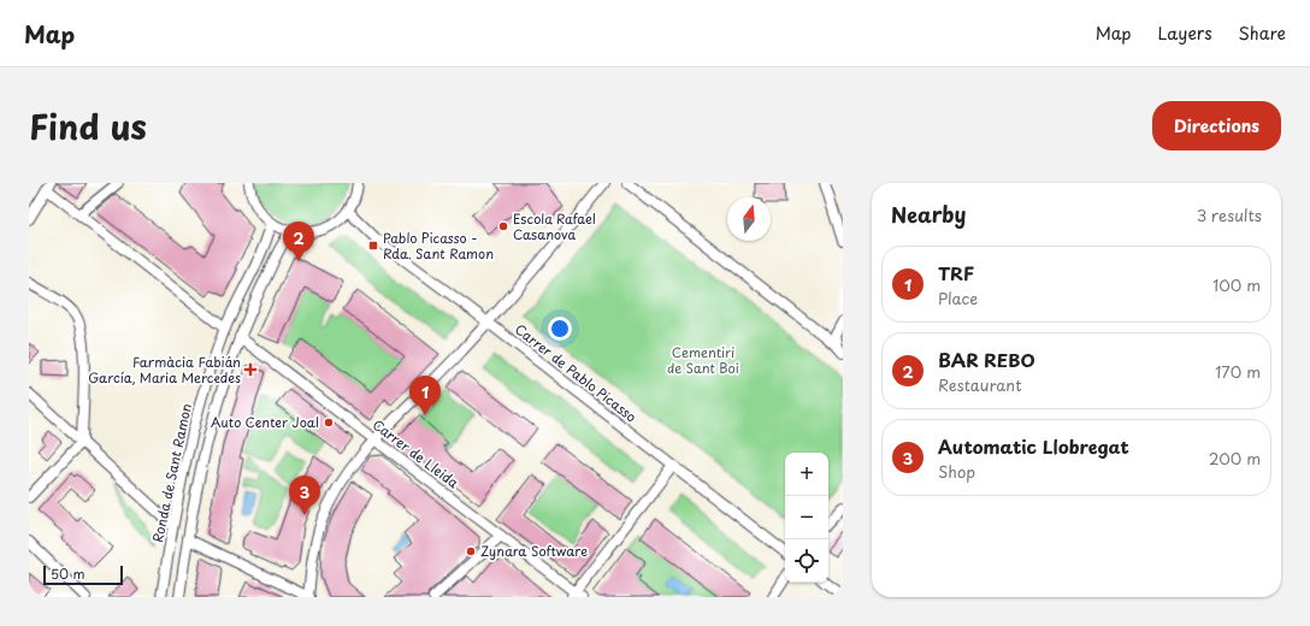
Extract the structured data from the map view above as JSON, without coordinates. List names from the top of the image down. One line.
{"streets":{"street":["Carrer de Pablo Picasso","Carrer de Lleida","Ronda de Sant Ramon"]},"crossings":[["Carrer de Lleida","Ronda de Sant Ramon"]],"parks":["Cementiri de Sant Boi"],"places":{"other":["Escola Rafael Casanova","Auto Center Joal","Zynara Software"],"transit":["Pablo Picasso - Rda. Sant Ramon"],"health":["Farmàcia Fabián García, Maria Mercedes"]},"scale_bar":"50 m","north":"top","page":{"header":"Map","nav":["Map","Layers","Share"],"title":"Find us","buttons":"Directions","heading":["Nearby","3 results"],"pins":["2","1","3"],"list":[{"mark":"1","name":"TRF","note":"Place","value":"100 m"},{"mark":"2","name":"BAR REBO","note":"Restaurant","value":"170 m"},{"mark":"3","name":"Automatic Llobregat","note":"Shop","value":"200 m"}],"map_buttons":["+","−"],"scale":"50 m"}}
